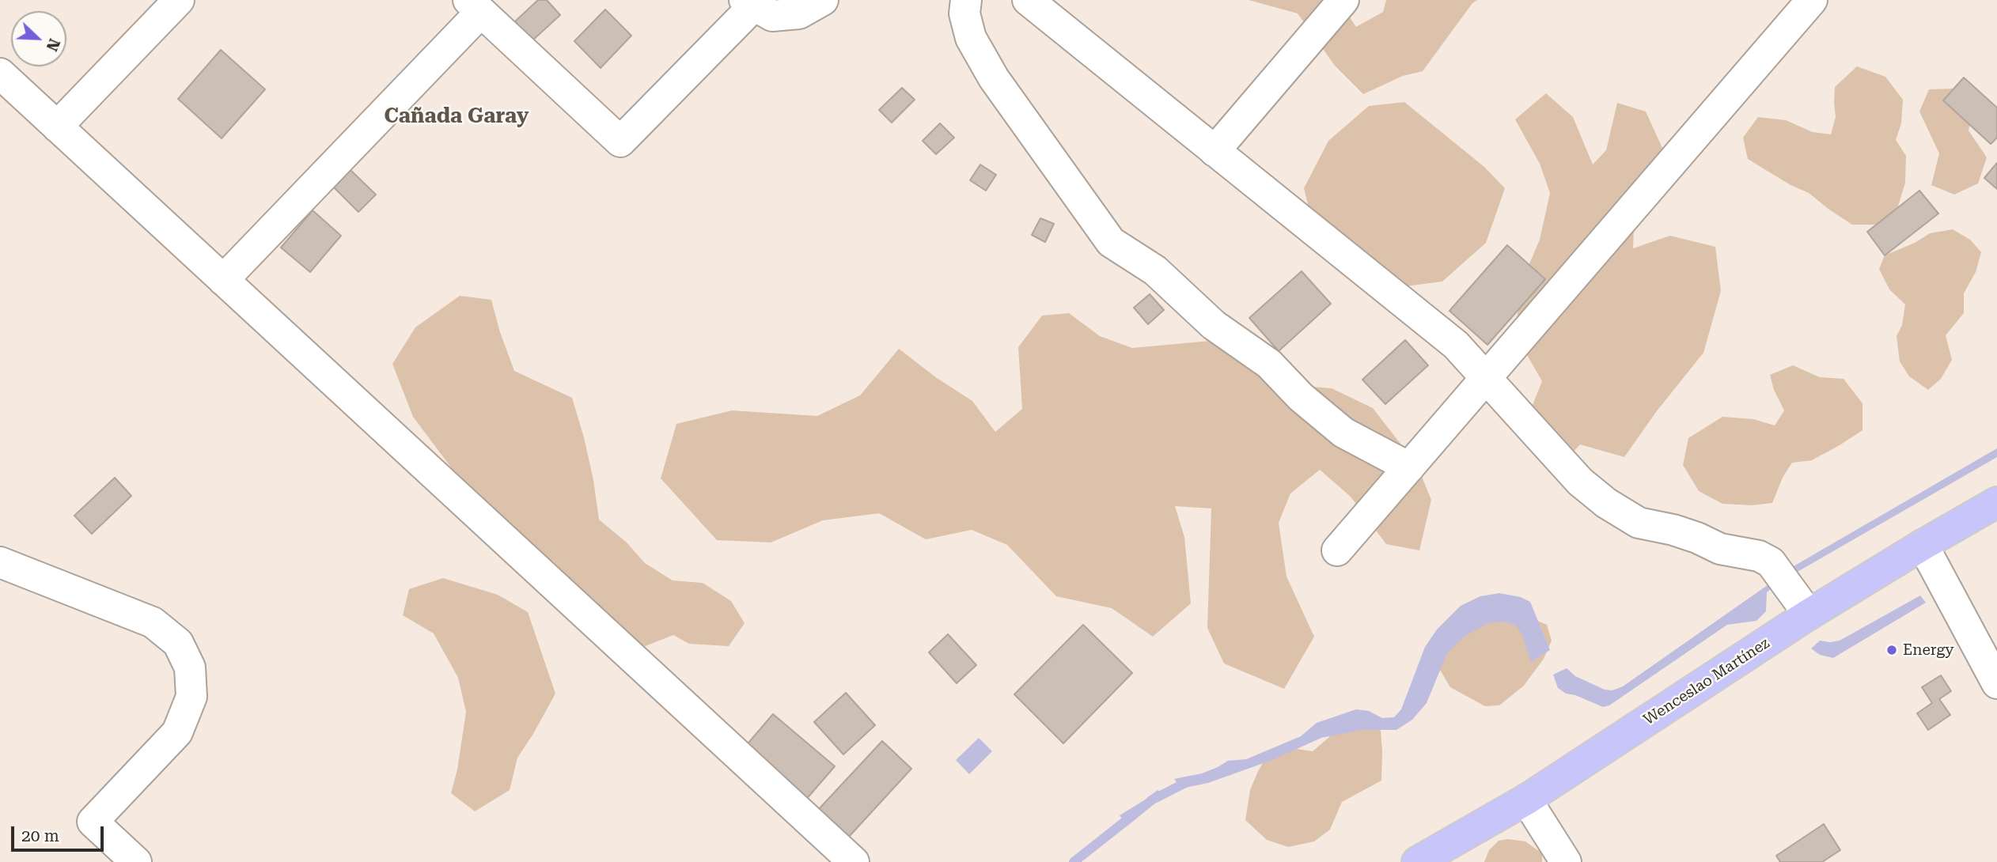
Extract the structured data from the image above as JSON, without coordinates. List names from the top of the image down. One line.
{"streets":{"main road":["Wenceslao Martínez"]},"districts":["Cañada Garay"],"places":["Energy"],"scale_bar":"20 m","north":"bottom right"}
